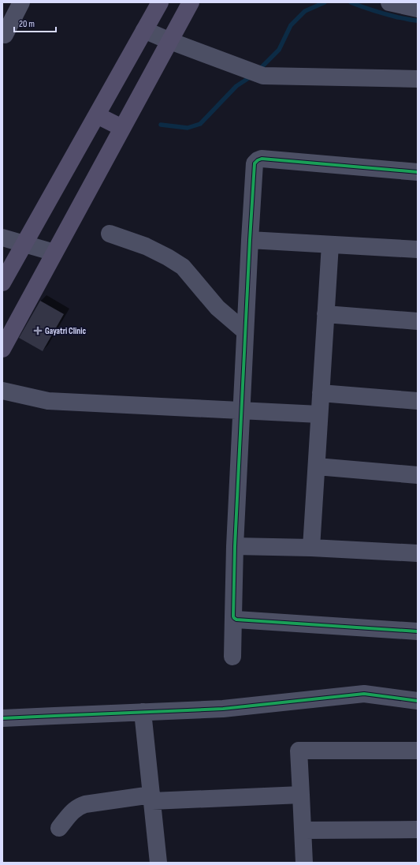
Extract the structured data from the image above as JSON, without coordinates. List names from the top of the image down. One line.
{"places":{"health":["Gayatri Clinic"]},"scale_bar":"20 m"}
